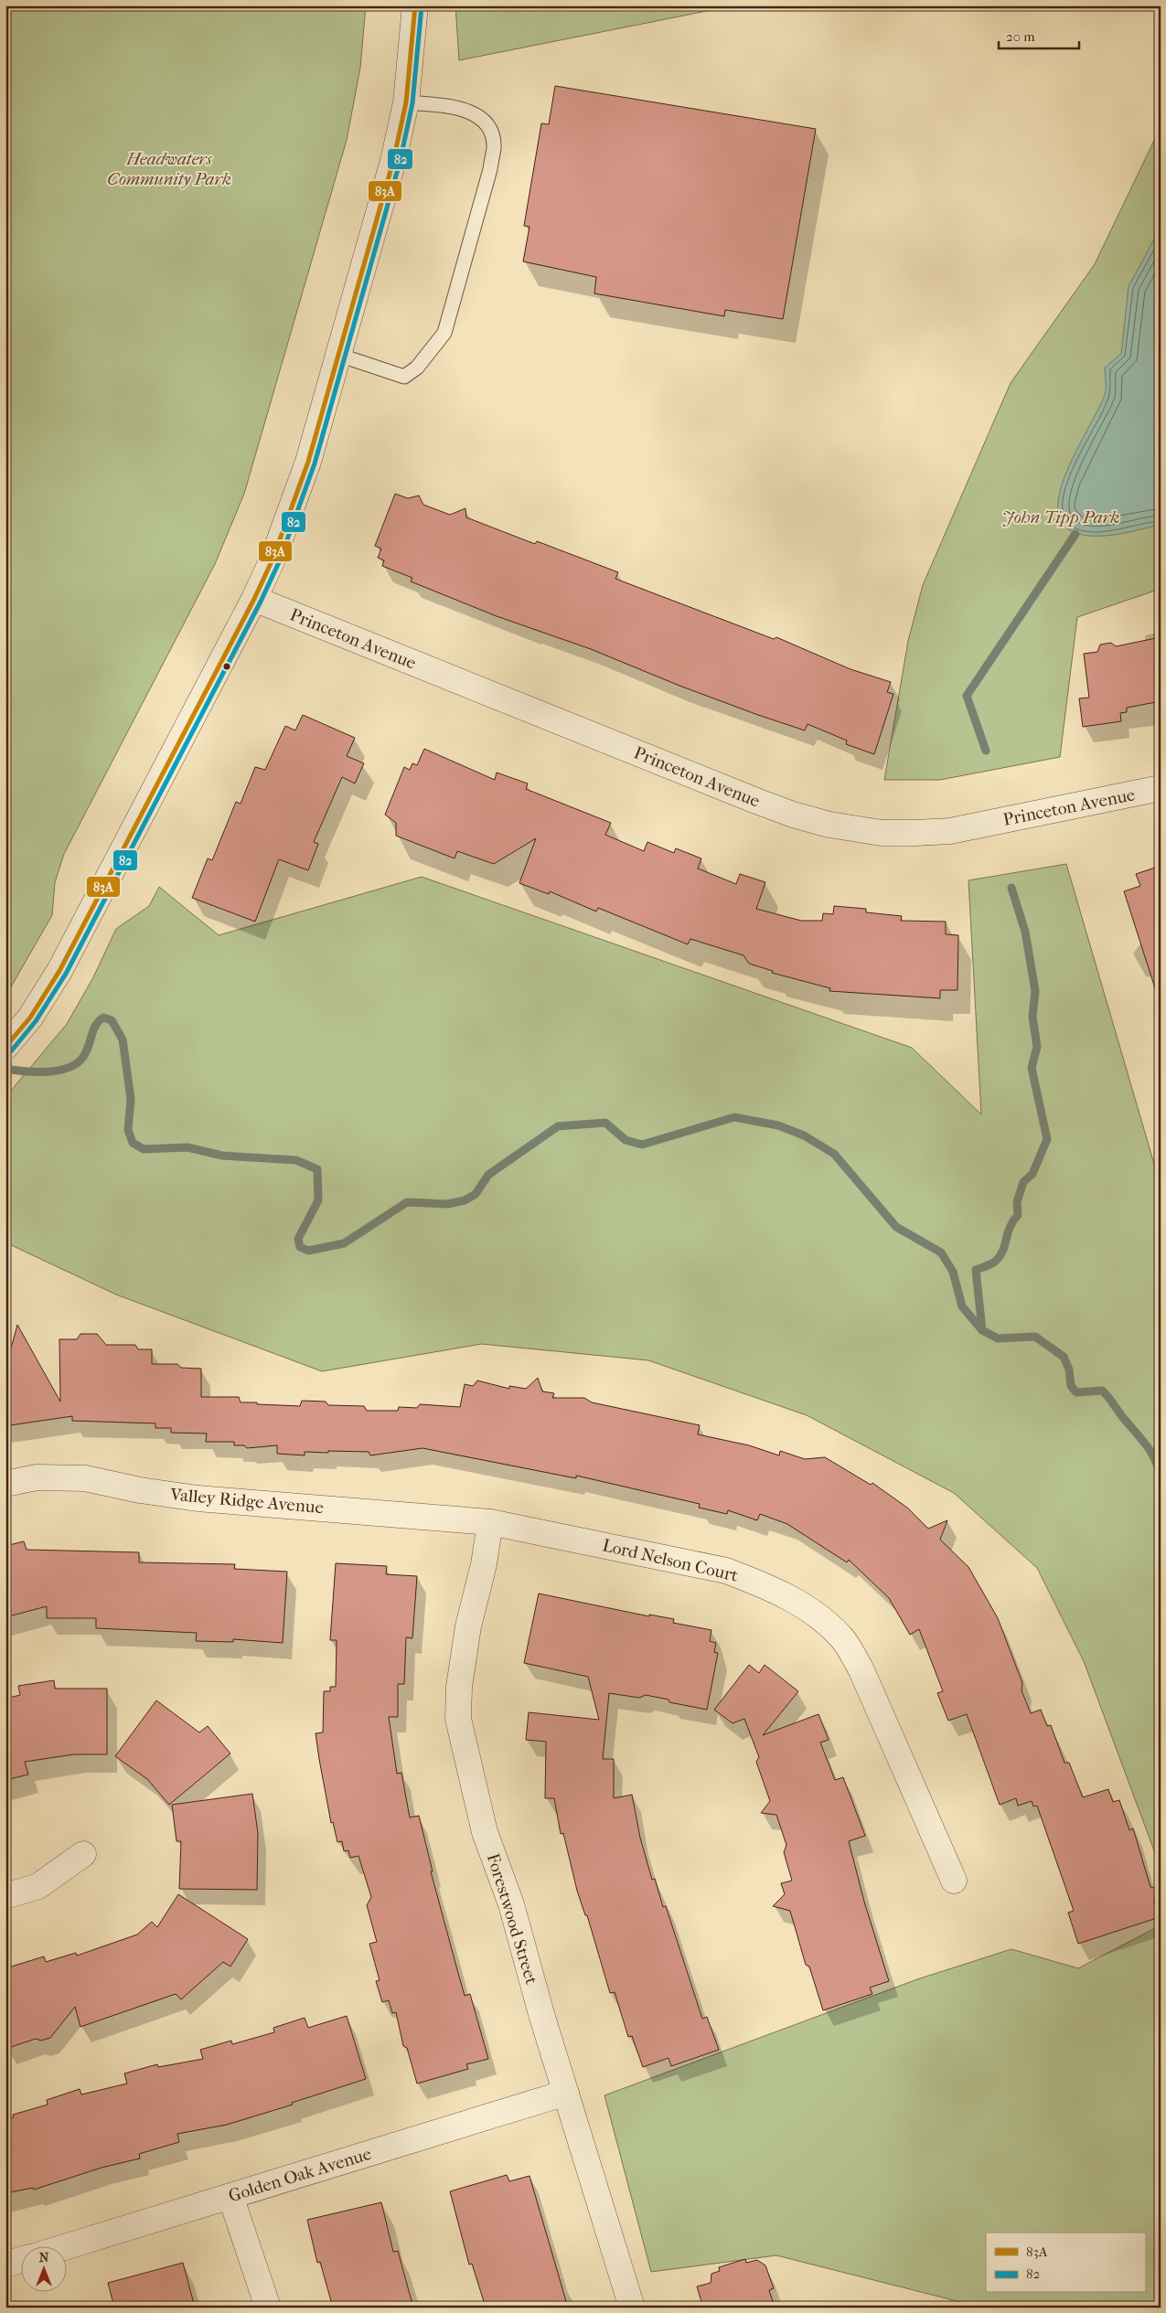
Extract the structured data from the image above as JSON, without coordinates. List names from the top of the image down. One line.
{"streets":{"street":["Princeton Avenue","Valley Ridge Avenue","Lord Nelson Court","Forestwood Street","Golden Oak Avenue"]},"crossings":[["Valley Ridge Avenue","Lord Nelson Court"],["Valley Ridge Avenue","Forestwood Street"],["Lord Nelson Court","Forestwood Street"],["Forestwood Street","Golden Oak Avenue"]],"parks":["Headwaters Community Park","John Tipp Park"],"lines":["transit line 83A","transit line 82"],"legend":["83A","82"],"scale_bar":"20 m","north":"top"}
